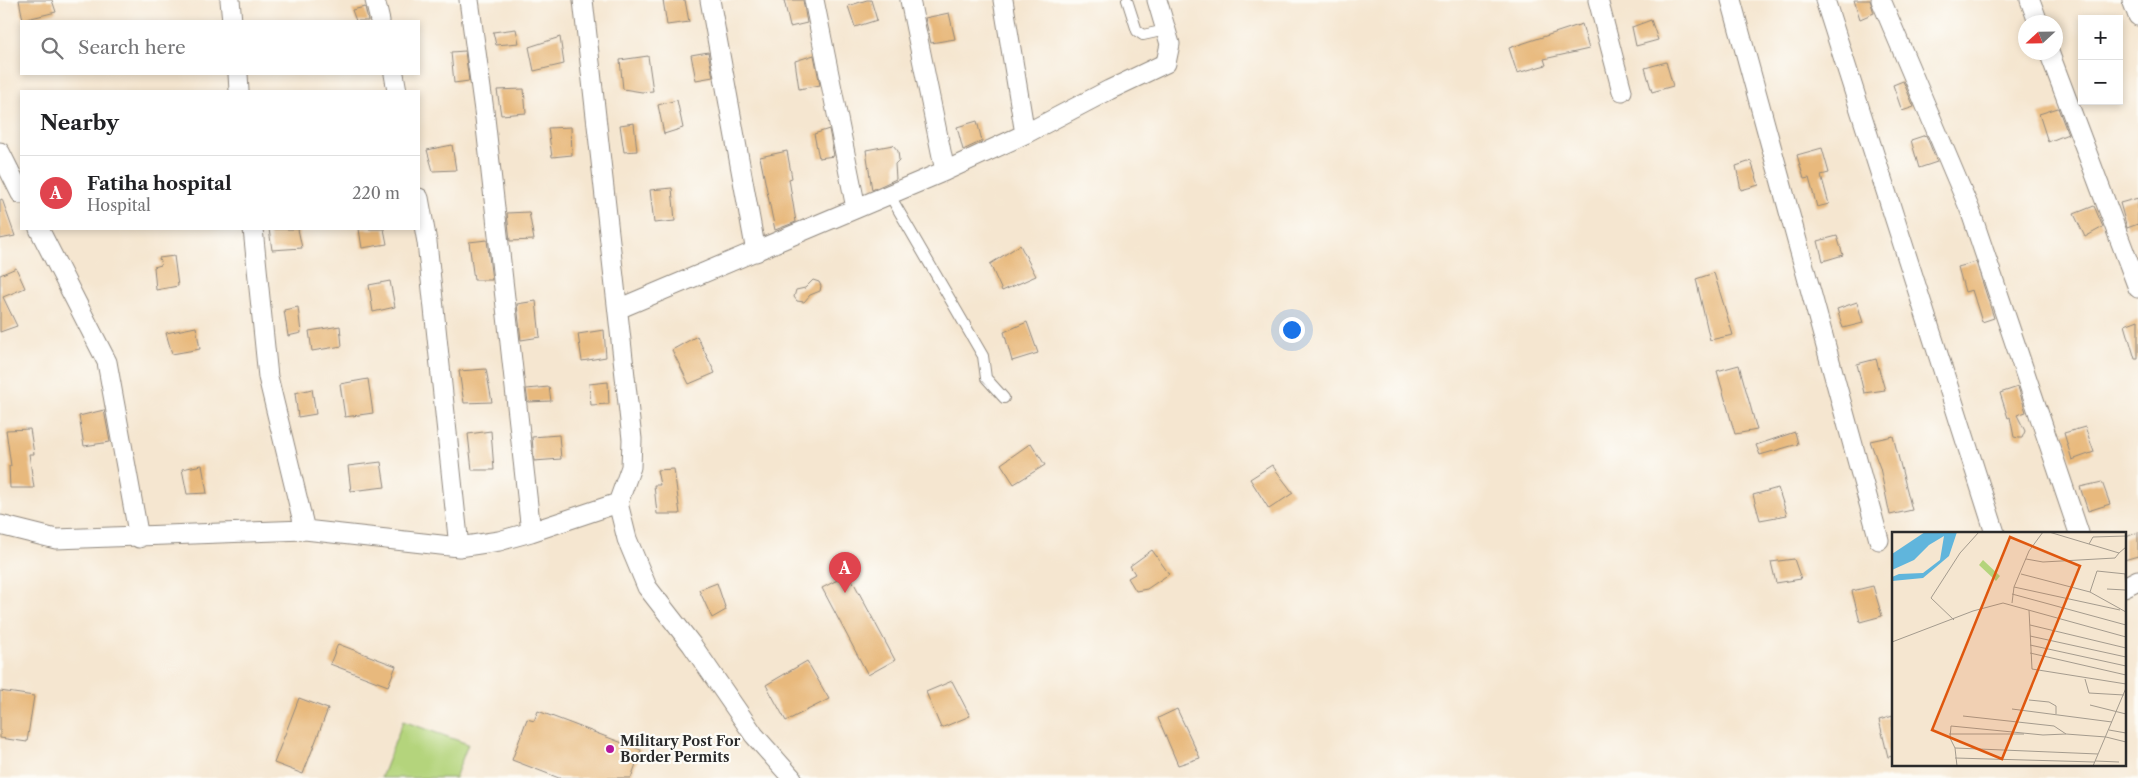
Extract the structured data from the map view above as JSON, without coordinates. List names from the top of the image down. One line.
{"places":["Military Post For Border Permits"],"north":"left","page":{"map_buttons":["+","−"],"search":"Search here","heading":"Nearby","list":[{"mark":"A","name":"Fatiha hospital","note":"Hospital","value":"220 m"}],"pins":"A"}}
